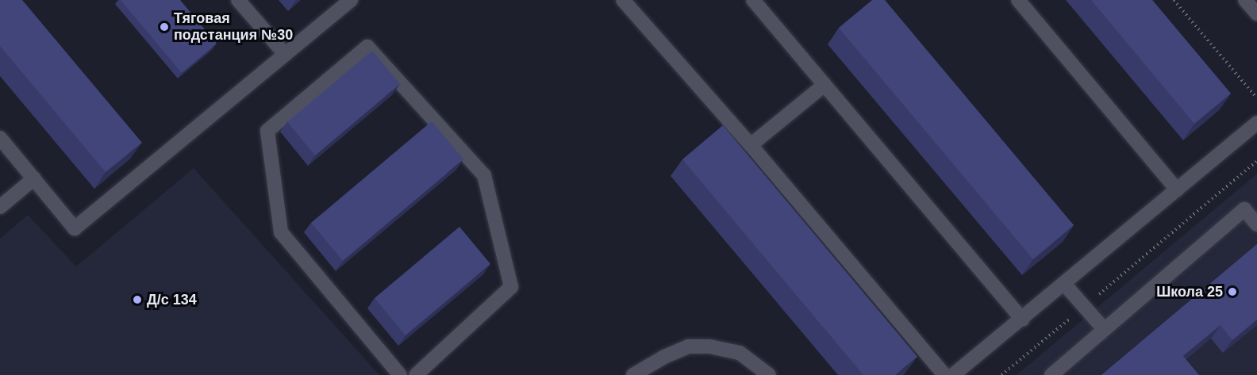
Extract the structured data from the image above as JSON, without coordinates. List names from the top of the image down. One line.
{"places":["Тяговая подстанция №30","Школа 25","Д/с 134"]}
